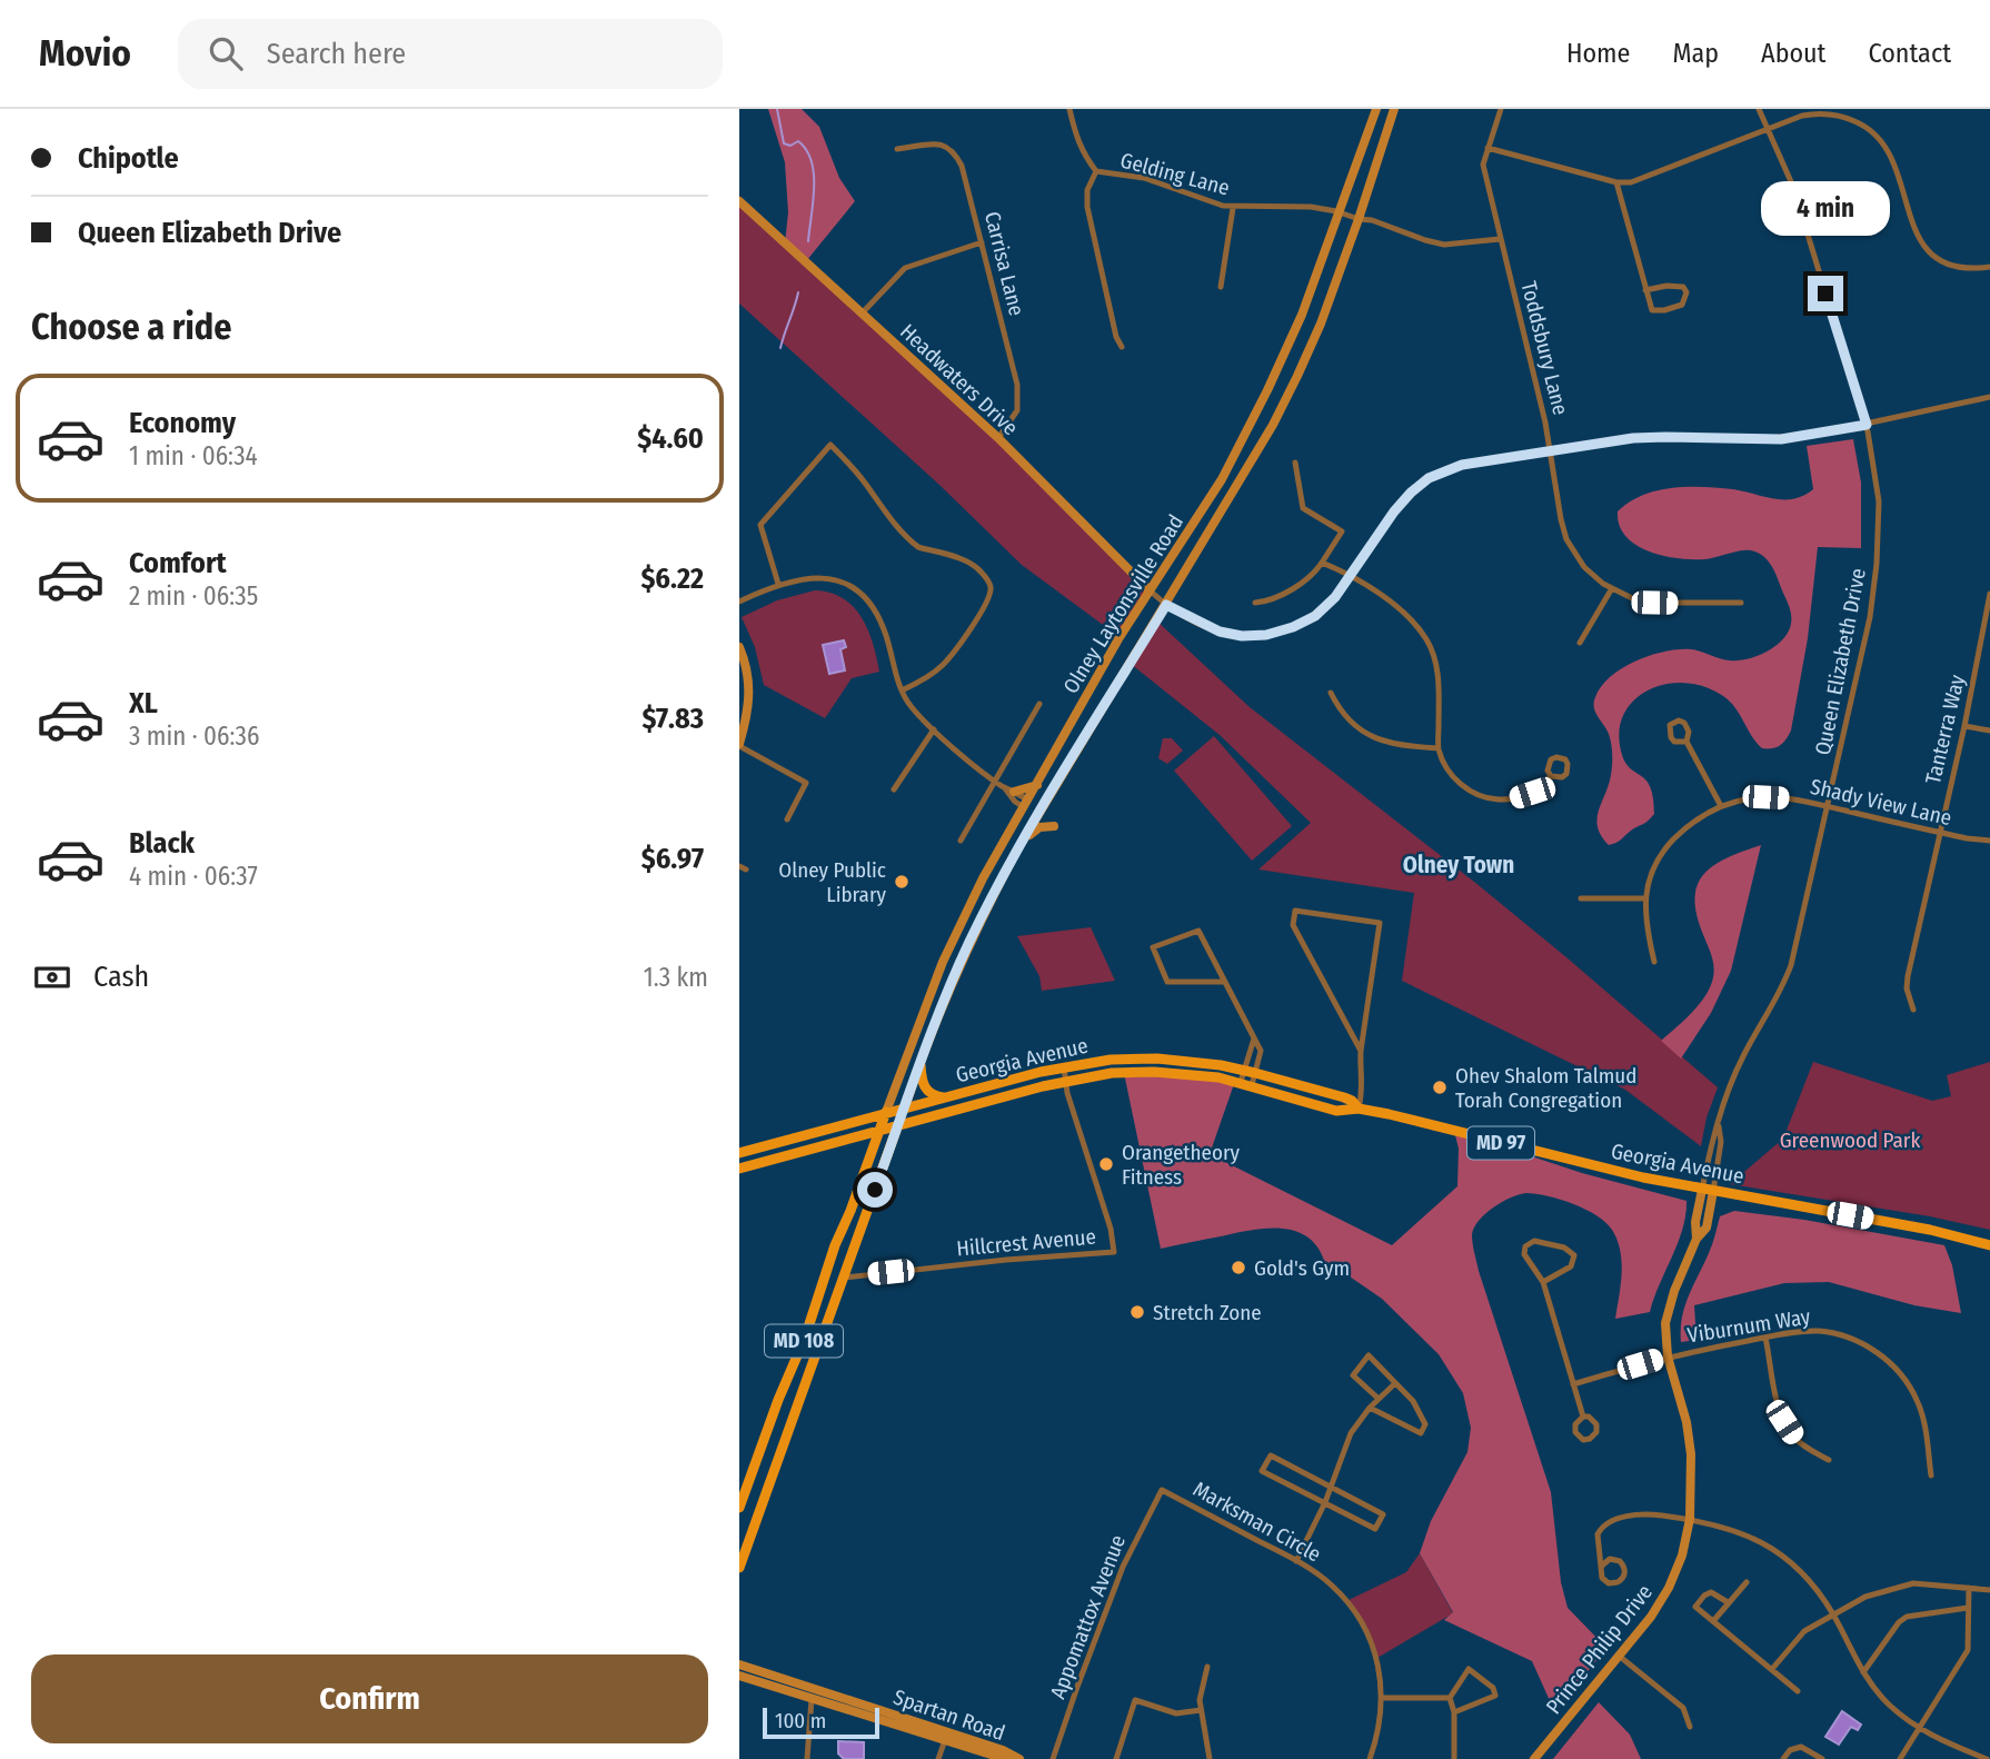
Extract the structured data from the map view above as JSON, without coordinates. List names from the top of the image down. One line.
{"streets":{"main road":["Headwaters Drive","Olney Laytonsville Road","Georgia Avenue","MD 97","MD 108","Prince Philip Drive","Spartan Road"],"street":["Gelding Lane","Carrisa Lane","Toddsbury Lane","Queen Elizabeth Drive","Tanterra Way","Shady View Lane","Hillcrest Avenue","Viburnum Way","Marksman Circle","Appomattox Avenue"]},"crossings":[["Gelding Lane","Toddsbury Lane"],["Gelding Lane","Olney Laytonsville Road"],["Carrisa Lane","Headwaters Drive"],["Headwaters Drive","Olney Laytonsville Road"],["Olney Laytonsville Road","Georgia Avenue"],["Olney Laytonsville Road","MD 108"],["Queen Elizabeth Drive","Shady View Lane"],["Queen Elizabeth Drive","Georgia Avenue"],["Queen Elizabeth Drive","Prince Philip Drive"],["Tanterra Way","Shady View Lane"],["Georgia Avenue","Hillcrest Avenue"],["Georgia Avenue","MD 108"],["Georgia Avenue","Prince Philip Drive"],["Hillcrest Avenue","MD 108"],["Viburnum Way","Prince Philip Drive"],["Marksman Circle","Appomattox Avenue"]],"districts":["Olney Town"],"parks":["Greenwood Park"],"places":["Olney Public Library","Ohev Shalom Talmud Torah Congregation","Orangetheory Fitness","Gold's Gym","Stretch Zone"],"scale_bar":"100 m","page":{"header":"Movio","search":"Search here","nav":["Home","Map","About","Contact"],"banner":["Chipotle","Queen Elizabeth Drive"],"bubble":"4 min","heading":"Choose a ride","list":[{"name":"Economy","note":"1 min · 06:34","value":"$4.60"},{"name":"Comfort","note":"2 min · 06:35","value":"$6.22"},{"name":"XL","note":"3 min · 06:36","value":"$7.83"},{"name":"Black","note":"4 min · 06:37","value":"$6.97"}],"pay":["Cash","1.3 km"],"buttons":"Confirm","scale":"100 m"}}
